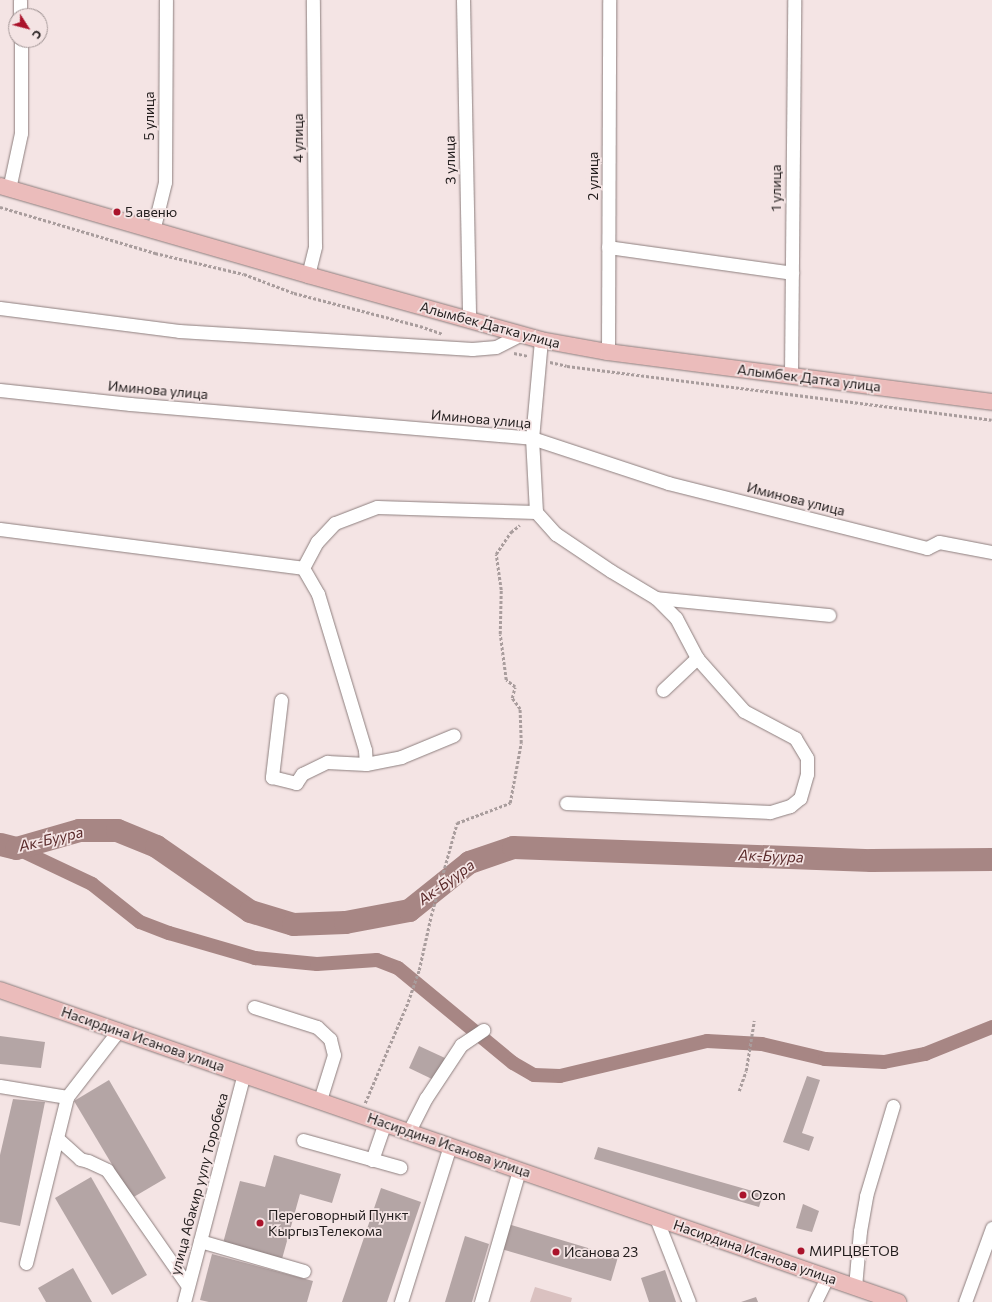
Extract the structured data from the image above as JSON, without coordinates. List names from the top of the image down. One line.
{"streets":{"main road":["Алымбек Датка улица","Насирдина Исанова улица"],"street":["5 улица","4 улица","3 улица","2 улица","1 улица","Иминова улица","улица Абакир уулу Торобека"]},"crossings":[["5 улица","Алымбек Датка улица"],["4 улица","Алымбек Датка улица"],["3 улица","Алымбек Датка улица"],["2 улица","Алымбек Датка улица"],["1 улица","Алымбек Датка улица"],["Насирдина Исанова улица","улица Абакир уулу Торобека"]],"water":["Ак-Буура"],"places":["5 авеню","Ozon","Переговорный Пункт КыргызТелекома","МИРЦВЕТОВ","Исанова 23"],"north":"bottom right"}
